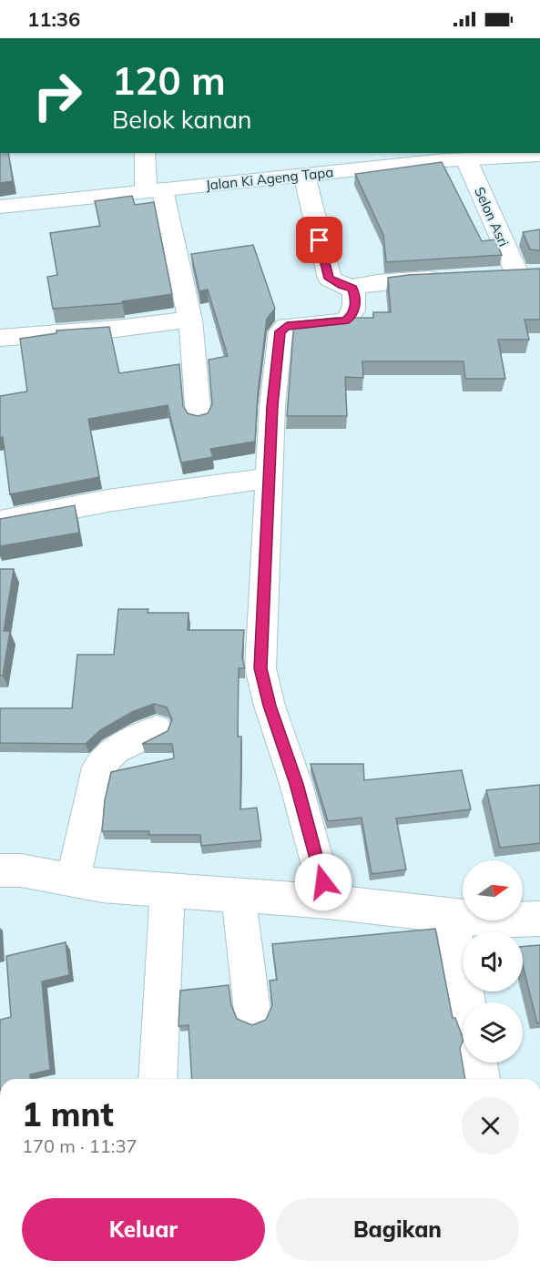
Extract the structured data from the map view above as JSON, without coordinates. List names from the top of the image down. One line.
{"streets":{"street":["Jalan Ki Ageng Tapa","Selon Asri"]},"crossings":[["Jalan Ki Ageng Tapa","Selon Asri"]],"north":"right","page":{"status":"11:36","turn":["120 m","Belok kanan"],"heading":["1 mnt","170 m · 11:37"],"buttons":["Keluar","Bagikan"]}}
